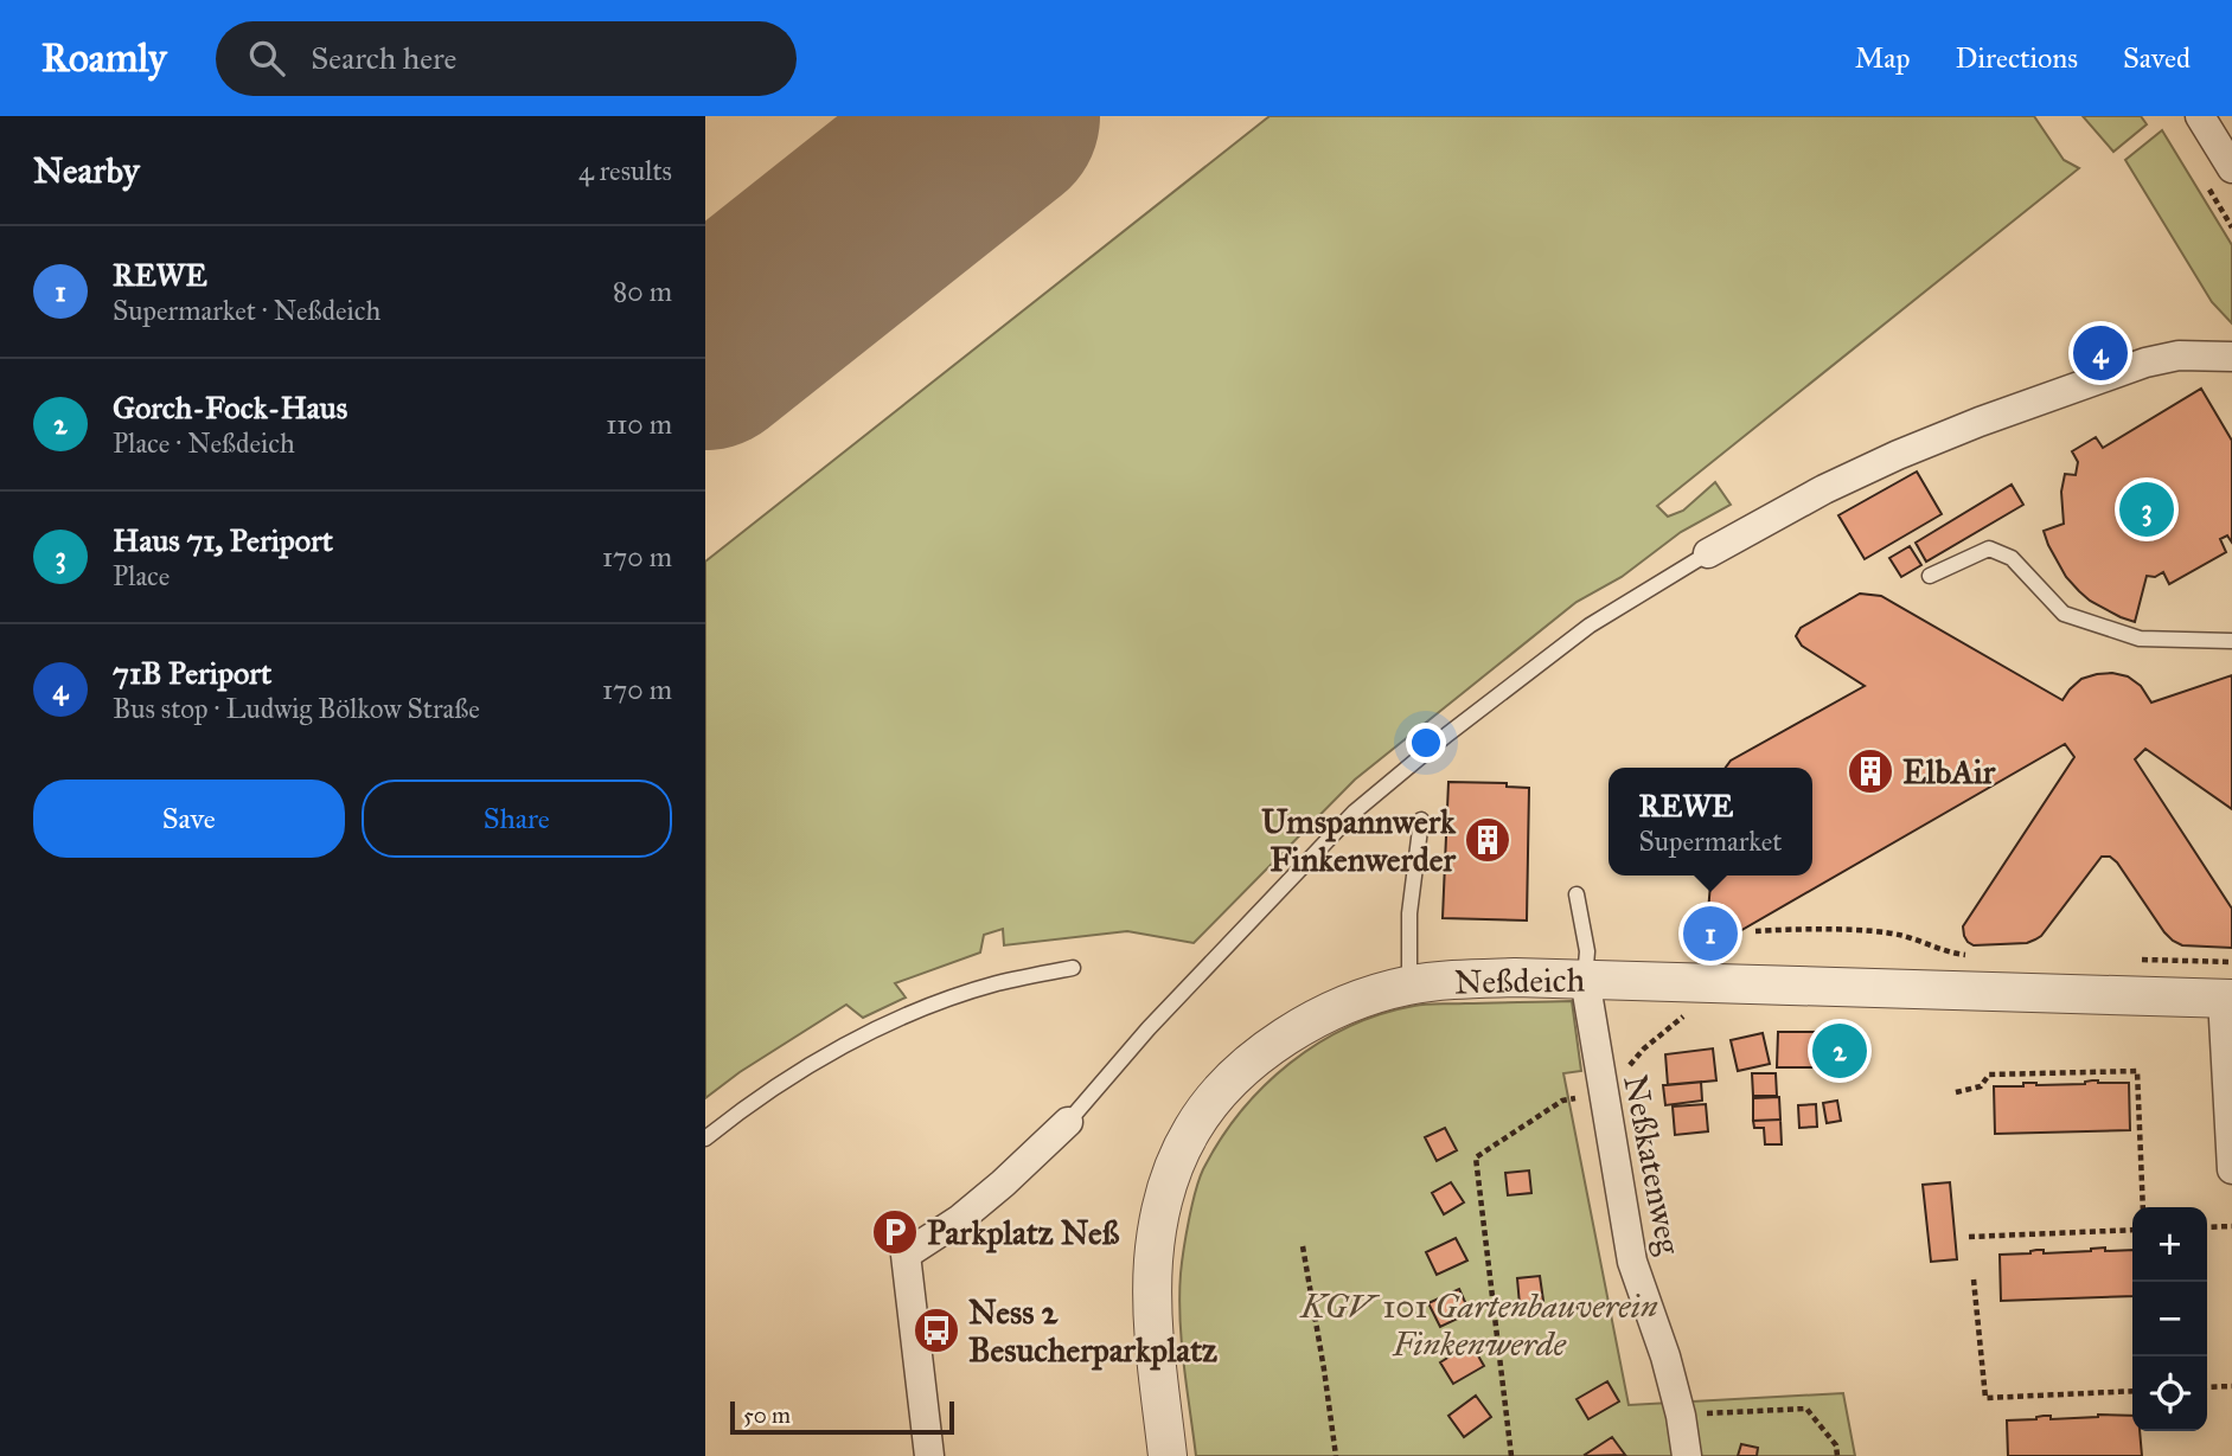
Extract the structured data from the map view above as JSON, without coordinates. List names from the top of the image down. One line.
{"streets":{"street":["Neßdeich","Neßkatenweg"]},"crossings":[["Neßdeich","Neßkatenweg"]],"parks":["KGV 101 Gartenbauverein Finkenwerde"],"places":{"building":["ElbAir","Umspannwerk Finkenwerder"],"parking":["Parkplatz Neß"],"bus stop":["Ness 2 Besucherparkplatz"]},"scale_bar":"50 m","page":{"header":"Roamly","search":"Search here","nav":["Map","Directions","Saved"],"heading":["Nearby","4 results"],"list":[{"mark":"1","name":"REWE","note":"Supermarket · Neßdeich","value":"80 m"},{"mark":"2","name":"Gorch-Fock-Haus","note":"Place · Neßdeich","value":"110 m"},{"mark":"3","name":"Haus 71, Periport","note":"Place","value":"170 m"},{"mark":"4","name":"71B Periport","note":"Bus stop · Ludwig Bölkow Straße","value":"170 m"}],"pins":["4","3","1","2"],"buttons":["Save","Share"],"popup":["REWE","Supermarket"],"map_buttons":["+","−"],"scale":"50 m"}}
